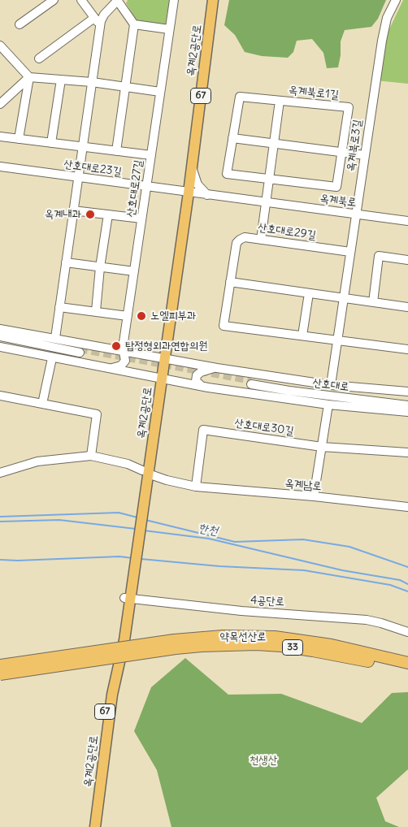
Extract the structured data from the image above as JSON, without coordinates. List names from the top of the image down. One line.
{"streets":{"highway":["약목선산로","33"],"main road":["옥계2공단로","67"],"street":["옥계북로1길","옥계북로3길","산호대로23길","산호대로27길","옥계북로","산호대로29길","산호대로","산호대로30길","옥계남로","4공단로"]},"crossings":[["옥계2공단로","산호대로23길"],["옥계2공단로","옥계북로"],["옥계2공단로","옥계남로"],["옥계2공단로","4공단로"],["옥계북로1길","옥계북로"],["옥계북로3길","옥계북로"],["산호대로23길","산호대로27길"],["산호대로23길","옥계북로"],["산호대로30길","옥계남로"],["약목선산로","33"]],"water":["한천"],"parks":["천생산"],"places":["옥계내과","노엘피부과","탑정형외과연합의원"]}
